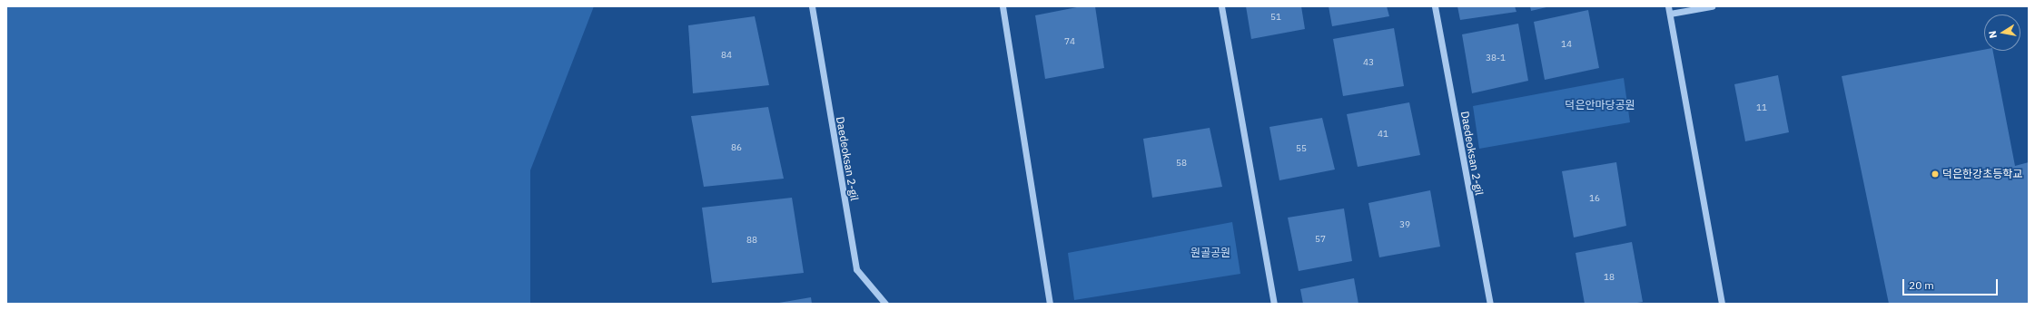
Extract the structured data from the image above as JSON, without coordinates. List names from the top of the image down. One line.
{"streets":{"street":["Daedeoksan 2-gil"]},"parks":["덕은안마당공원","원골공원"],"places":["덕은한강초등학교"],"house_numbers":["51","74","14","84","38-1","43","11","41","86","55","58","16","39","57","88","18"],"scale_bar":"20 m","north":"left"}
